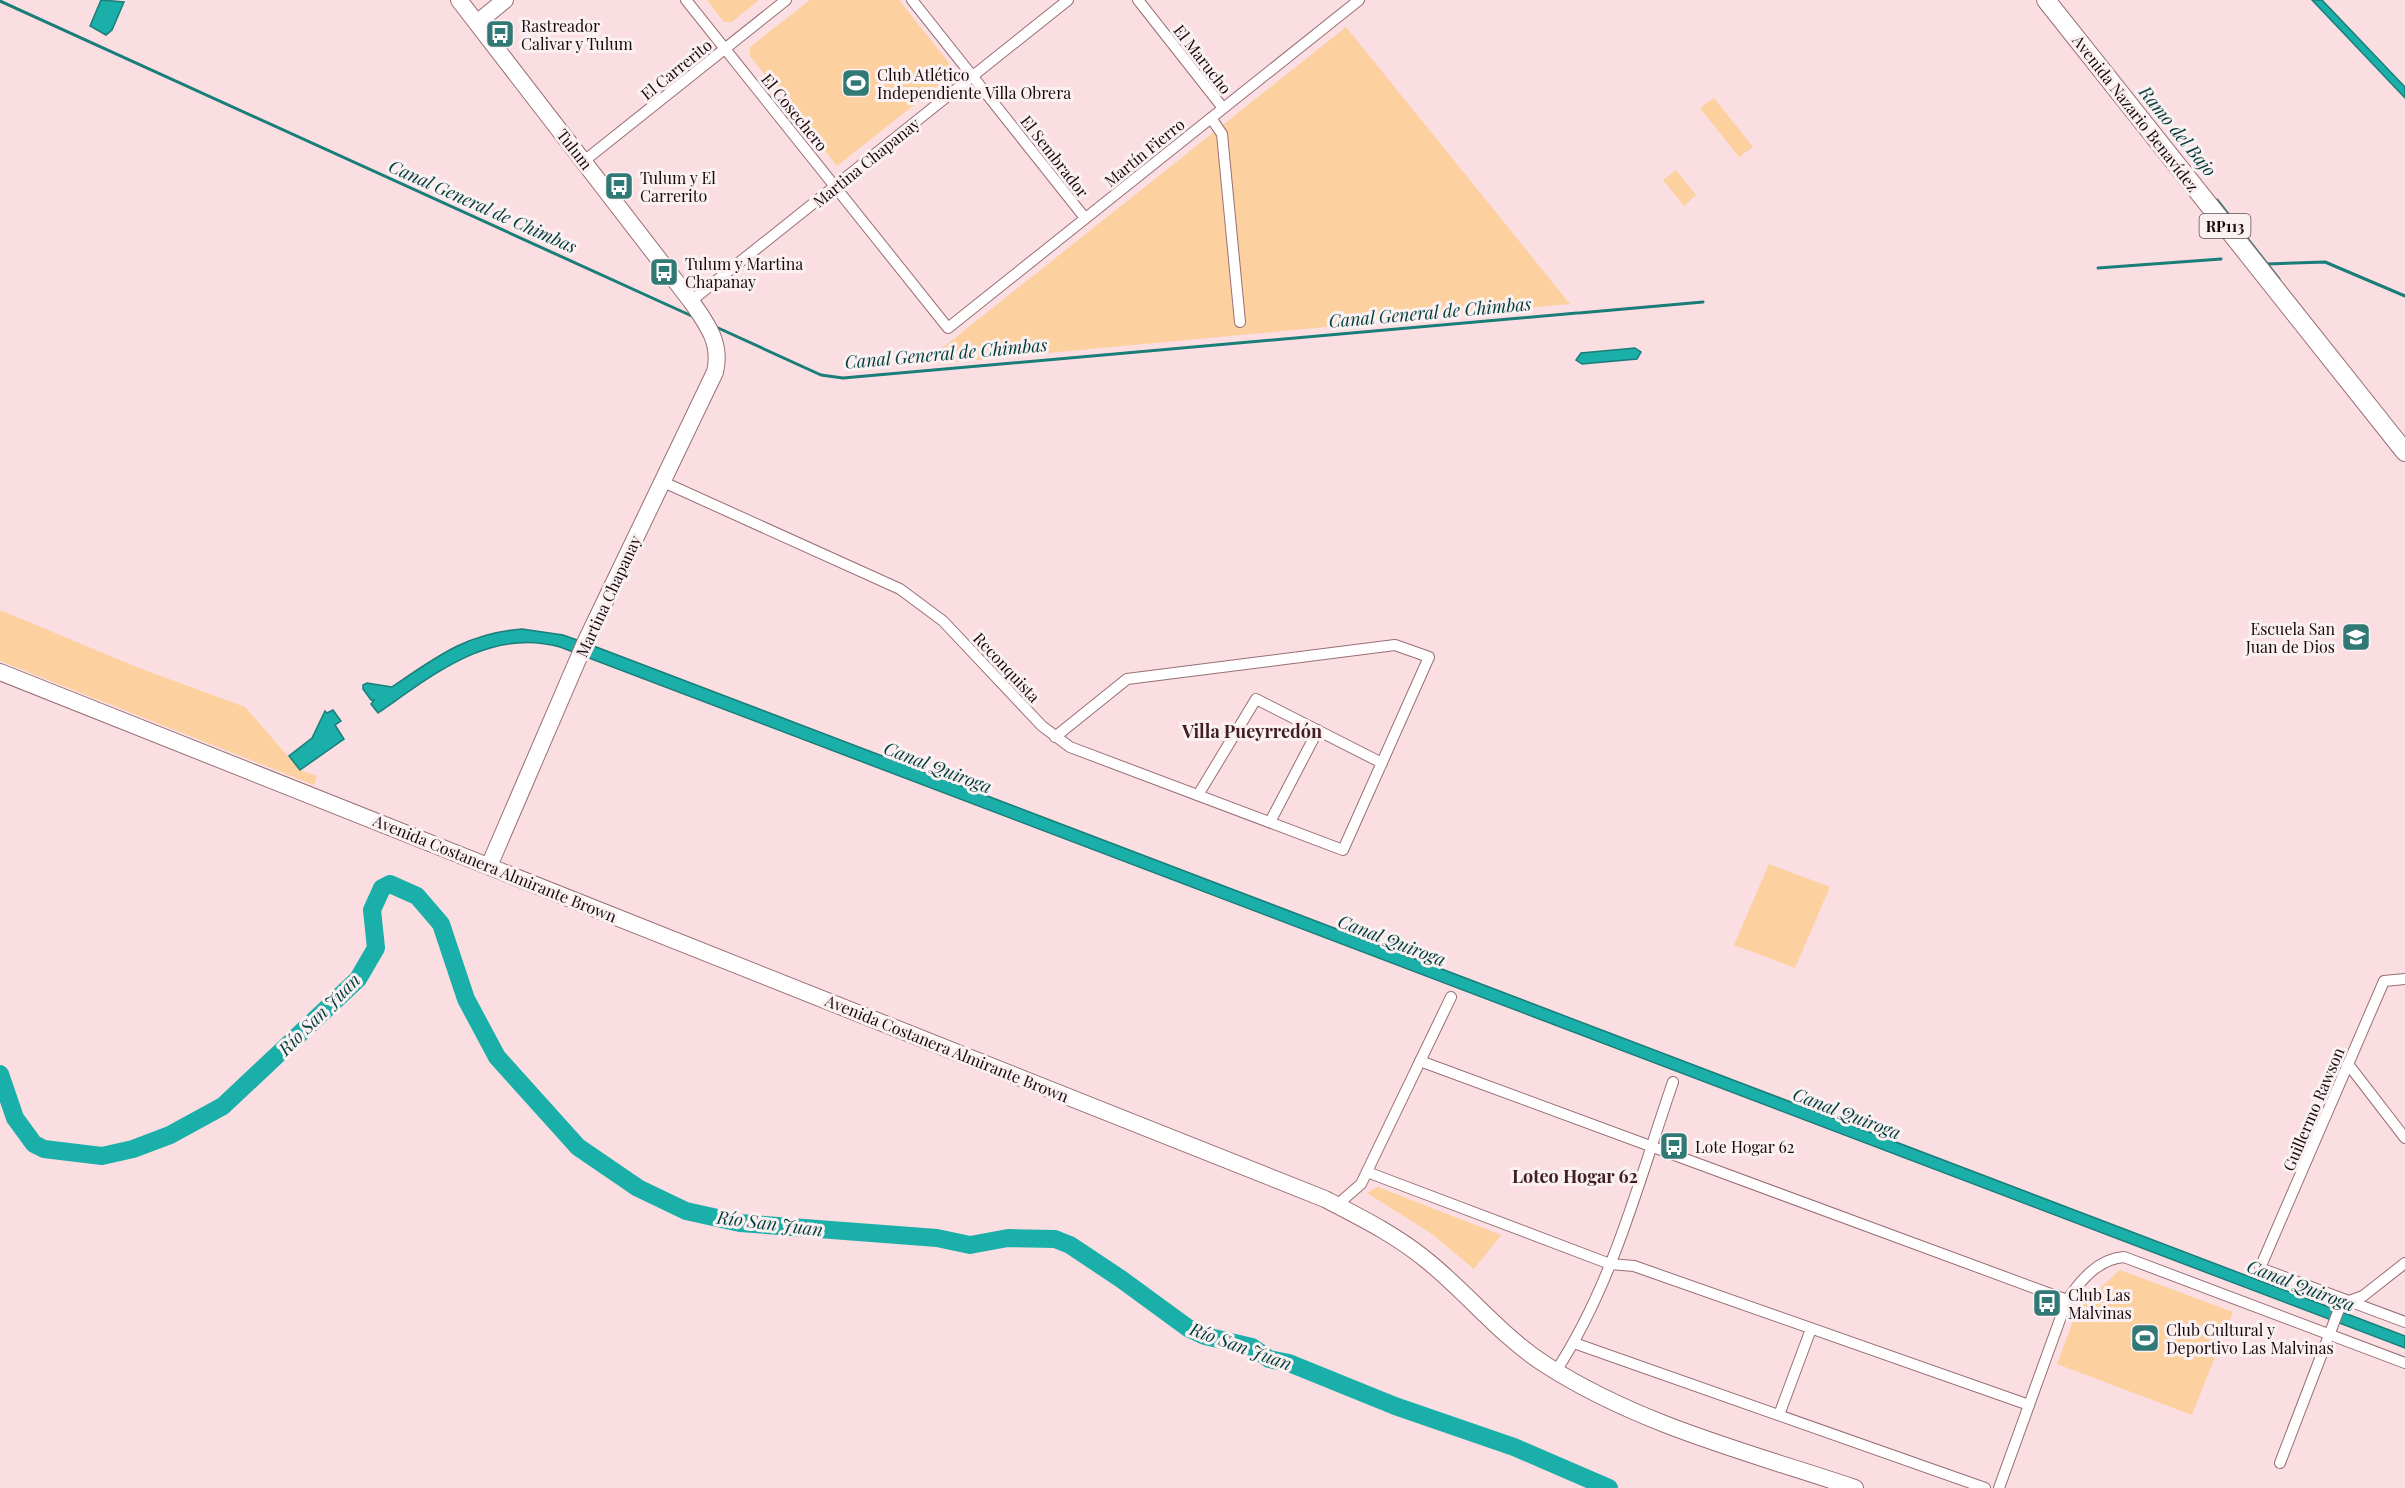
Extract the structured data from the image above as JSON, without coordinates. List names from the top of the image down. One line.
{"streets":{"main road":["Avenida Nazario Benavídez","Tulum","Martina Chapanay","RP113","Avenida Costanera Almirante Brown"],"street":["El Marucho","El Carrerito","El Cosechero","Martín Fierro","El Sembrador","Reconquista","Guillermo Rawson"]},"crossings":[["El Marucho","Martín Fierro"],["El Carrerito","El Cosechero"],["El Carrerito","Tulum"],["El Cosechero","Martín Fierro"],["El Cosechero","Martina Chapanay"],["Tulum","Martina Chapanay"],["Martín Fierro","El Sembrador"],["El Sembrador","Martina Chapanay"],["Martina Chapanay","Reconquista"],["Martina Chapanay","Avenida Costanera Almirante Brown"]],"districts":["Villa Pueyrredón","Loteo Hogar 62"],"water":["Ramo del Bajo","Canal General de Chimbas","Canal Quiroga","Río San Juan"],"places":{"bus stop":["Rastreador Calivar y Tulum","Tulum y El Carrerito","Tulum y Martina Chapanay","Lote Hogar 62","Club Las Malvinas"],"sports":["Club Atlético Independiente Villa Obrera","Club Cultural y Deportivo Las Malvinas"],"school or university":["Escuela San Juan de Dios"]}}
